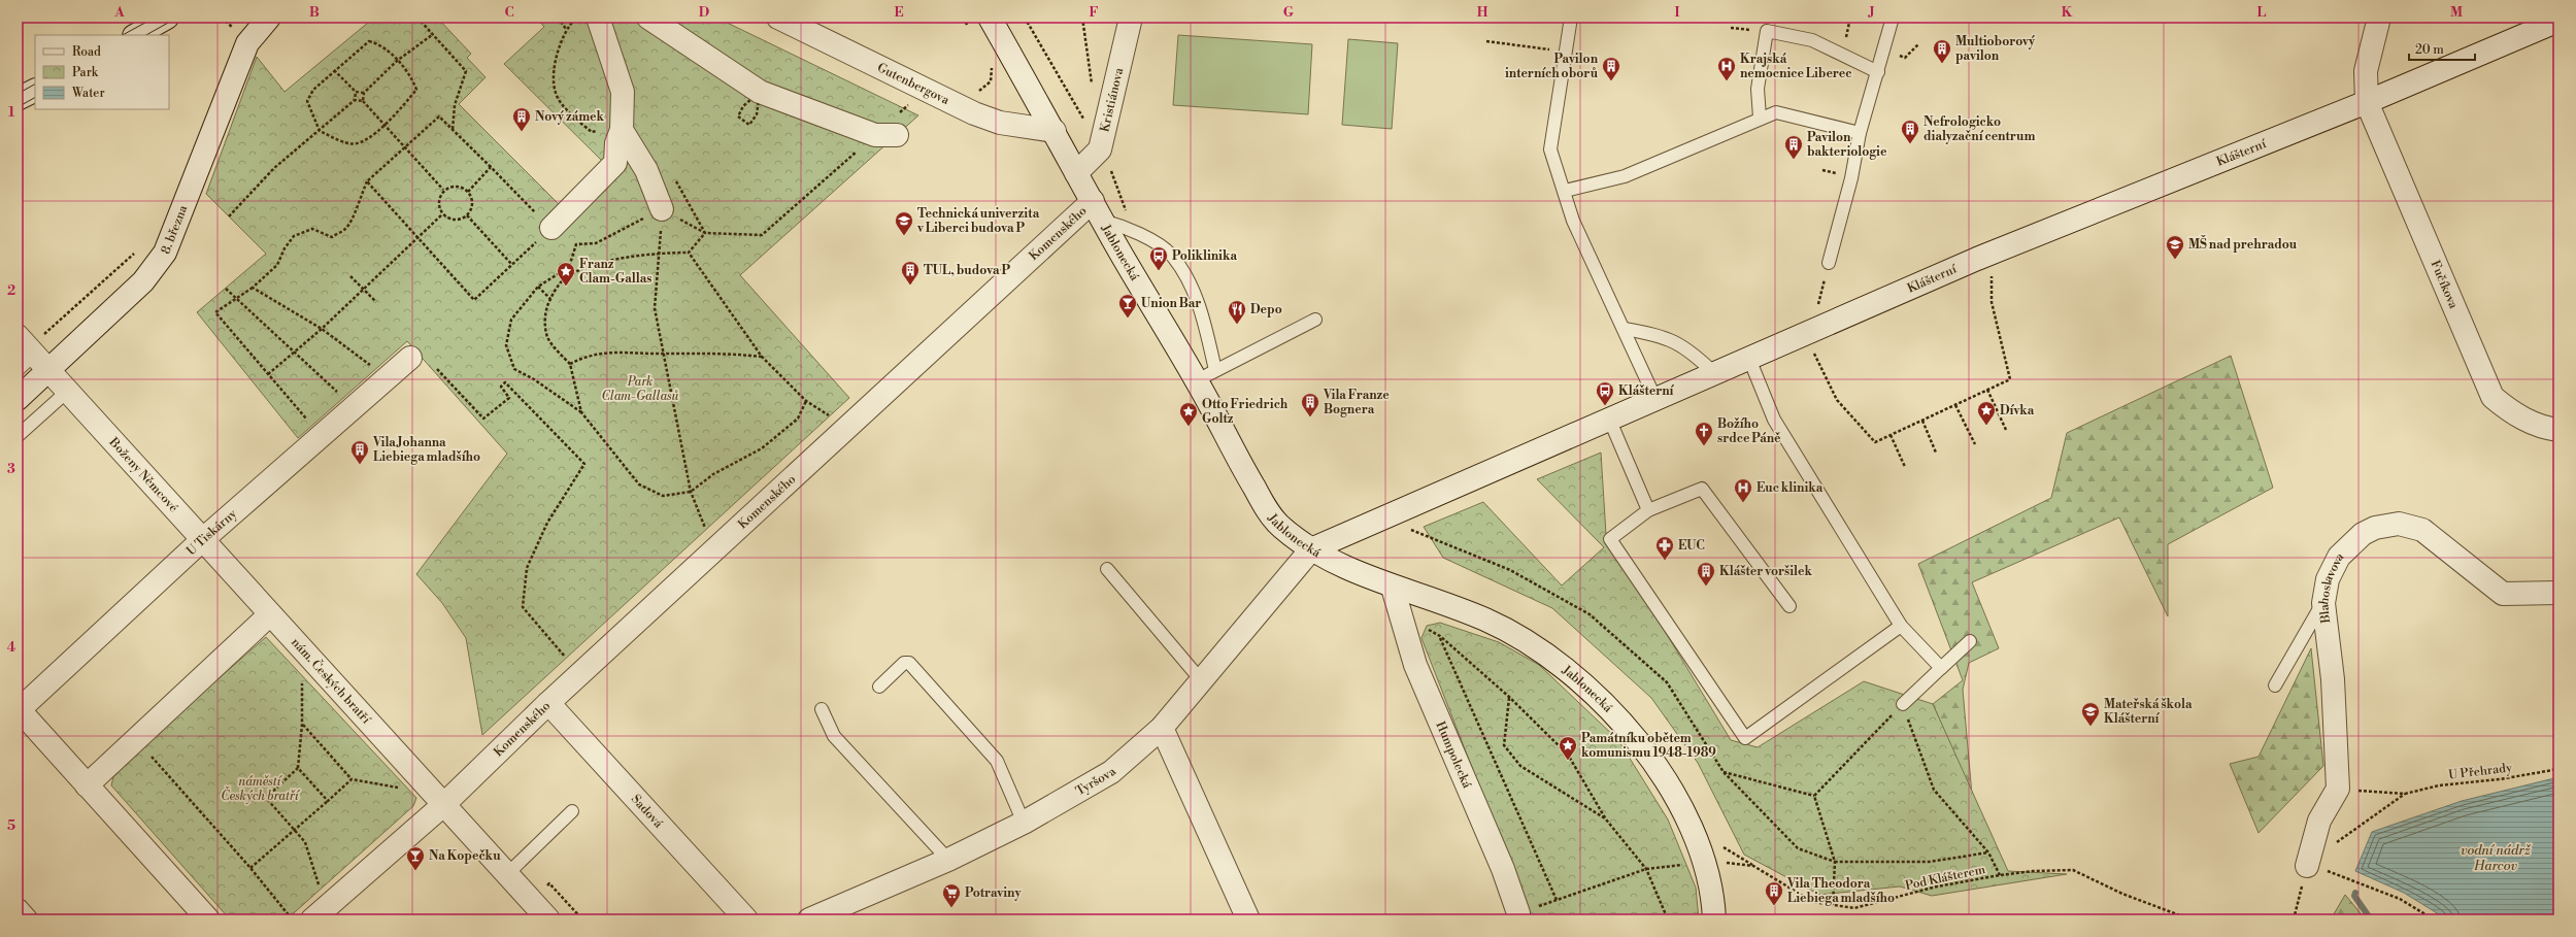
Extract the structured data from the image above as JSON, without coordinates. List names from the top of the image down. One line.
{"streets":{"street":["Gutenbergova","Kristiánova","Klášterní","8. března","Komenského","Jablonecká","Fučíkova","Boženy Němcové","U Tiskárny","Blahoslavova","nám. Českých bratří","Humpolecká","Tyršova","Sadová"],"path":["U Přehrady","Pod Klášterem"]},"crossings":[["Gutenbergova","Jablonecká"],["Kristiánova","Jablonecká"],["Klášterní","Jablonecká"],["Klášterní","Fučíkova"],["Klášterní","Tyršova"],["8. března","Boženy Němcové"],["Komenského","Jablonecká"],["Komenského","nám. Českých bratří"],["Komenského","Sadová"],["Jablonecká","Humpolecká"],["Jablonecká","Tyršova"],["Jablonecká","Pod Klášterem"],["Boženy Němcové","U Tiskárny"],["Boženy Němcové","nám. Českých bratří"],["Blahoslavova","U Přehrady"]],"water":["vodní nádrž Harcov"],"parks":["Park Clam-Gallasů","náměstí Českých bratří"],"places":{"building":["Multioborový pavilon","Pavilon interních oborů","Nový zámek","Nefrologicko dialyzační centrum","Pavilon bakteriologie","TUL, budova P","Vila Franze Bognera","Vila Johanna Liebiega mladšího","Klášter voršilek","Vila Theodora Liebiega mladšího"],"hospital":["Krajská nemocnice Liberec","Euc klinika"],"school or university":["Technická univerzita v Liberci budova P","MŠ nad prehradou","Mateřská škola Klášterní"],"bus stop":["Poliklinika","Klášterní"],"place":["Franz Clam-Gallas","Dívka","Otto Friedrich Goltz","Památníku obětem komunismu 1948-1989"],"bar":["Union Bar","Na Kopečku"],"restaurant":["Depo"],"church":["Božího srdce Páně"],"pharmacy":["EUC"],"supermarket":["Potraviny"]},"legend":["Road","Park","Water"],"scale_bar":"20 m","grid":{"columns":["A","B","C","D","E","F","G","H","I","J","K","L","M"],"rows":["1","2","3","4","5"]}}
